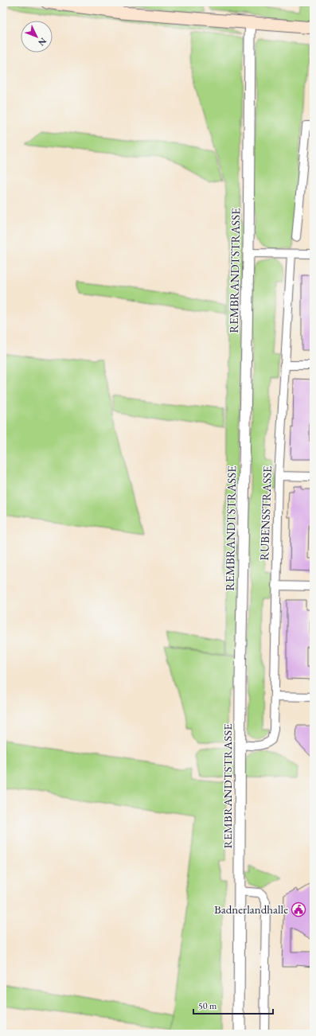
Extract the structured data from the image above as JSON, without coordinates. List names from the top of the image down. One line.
{"streets":{"street":["REMBRANDTSTRASSE","RUBENSSTRASSE"]},"crossings":[["REMBRANDTSTRASSE","RUBENSSTRASSE"]],"places":{"public building":["Badnerlandhalle"]},"scale_bar":"50 m","north":"bottom right"}
